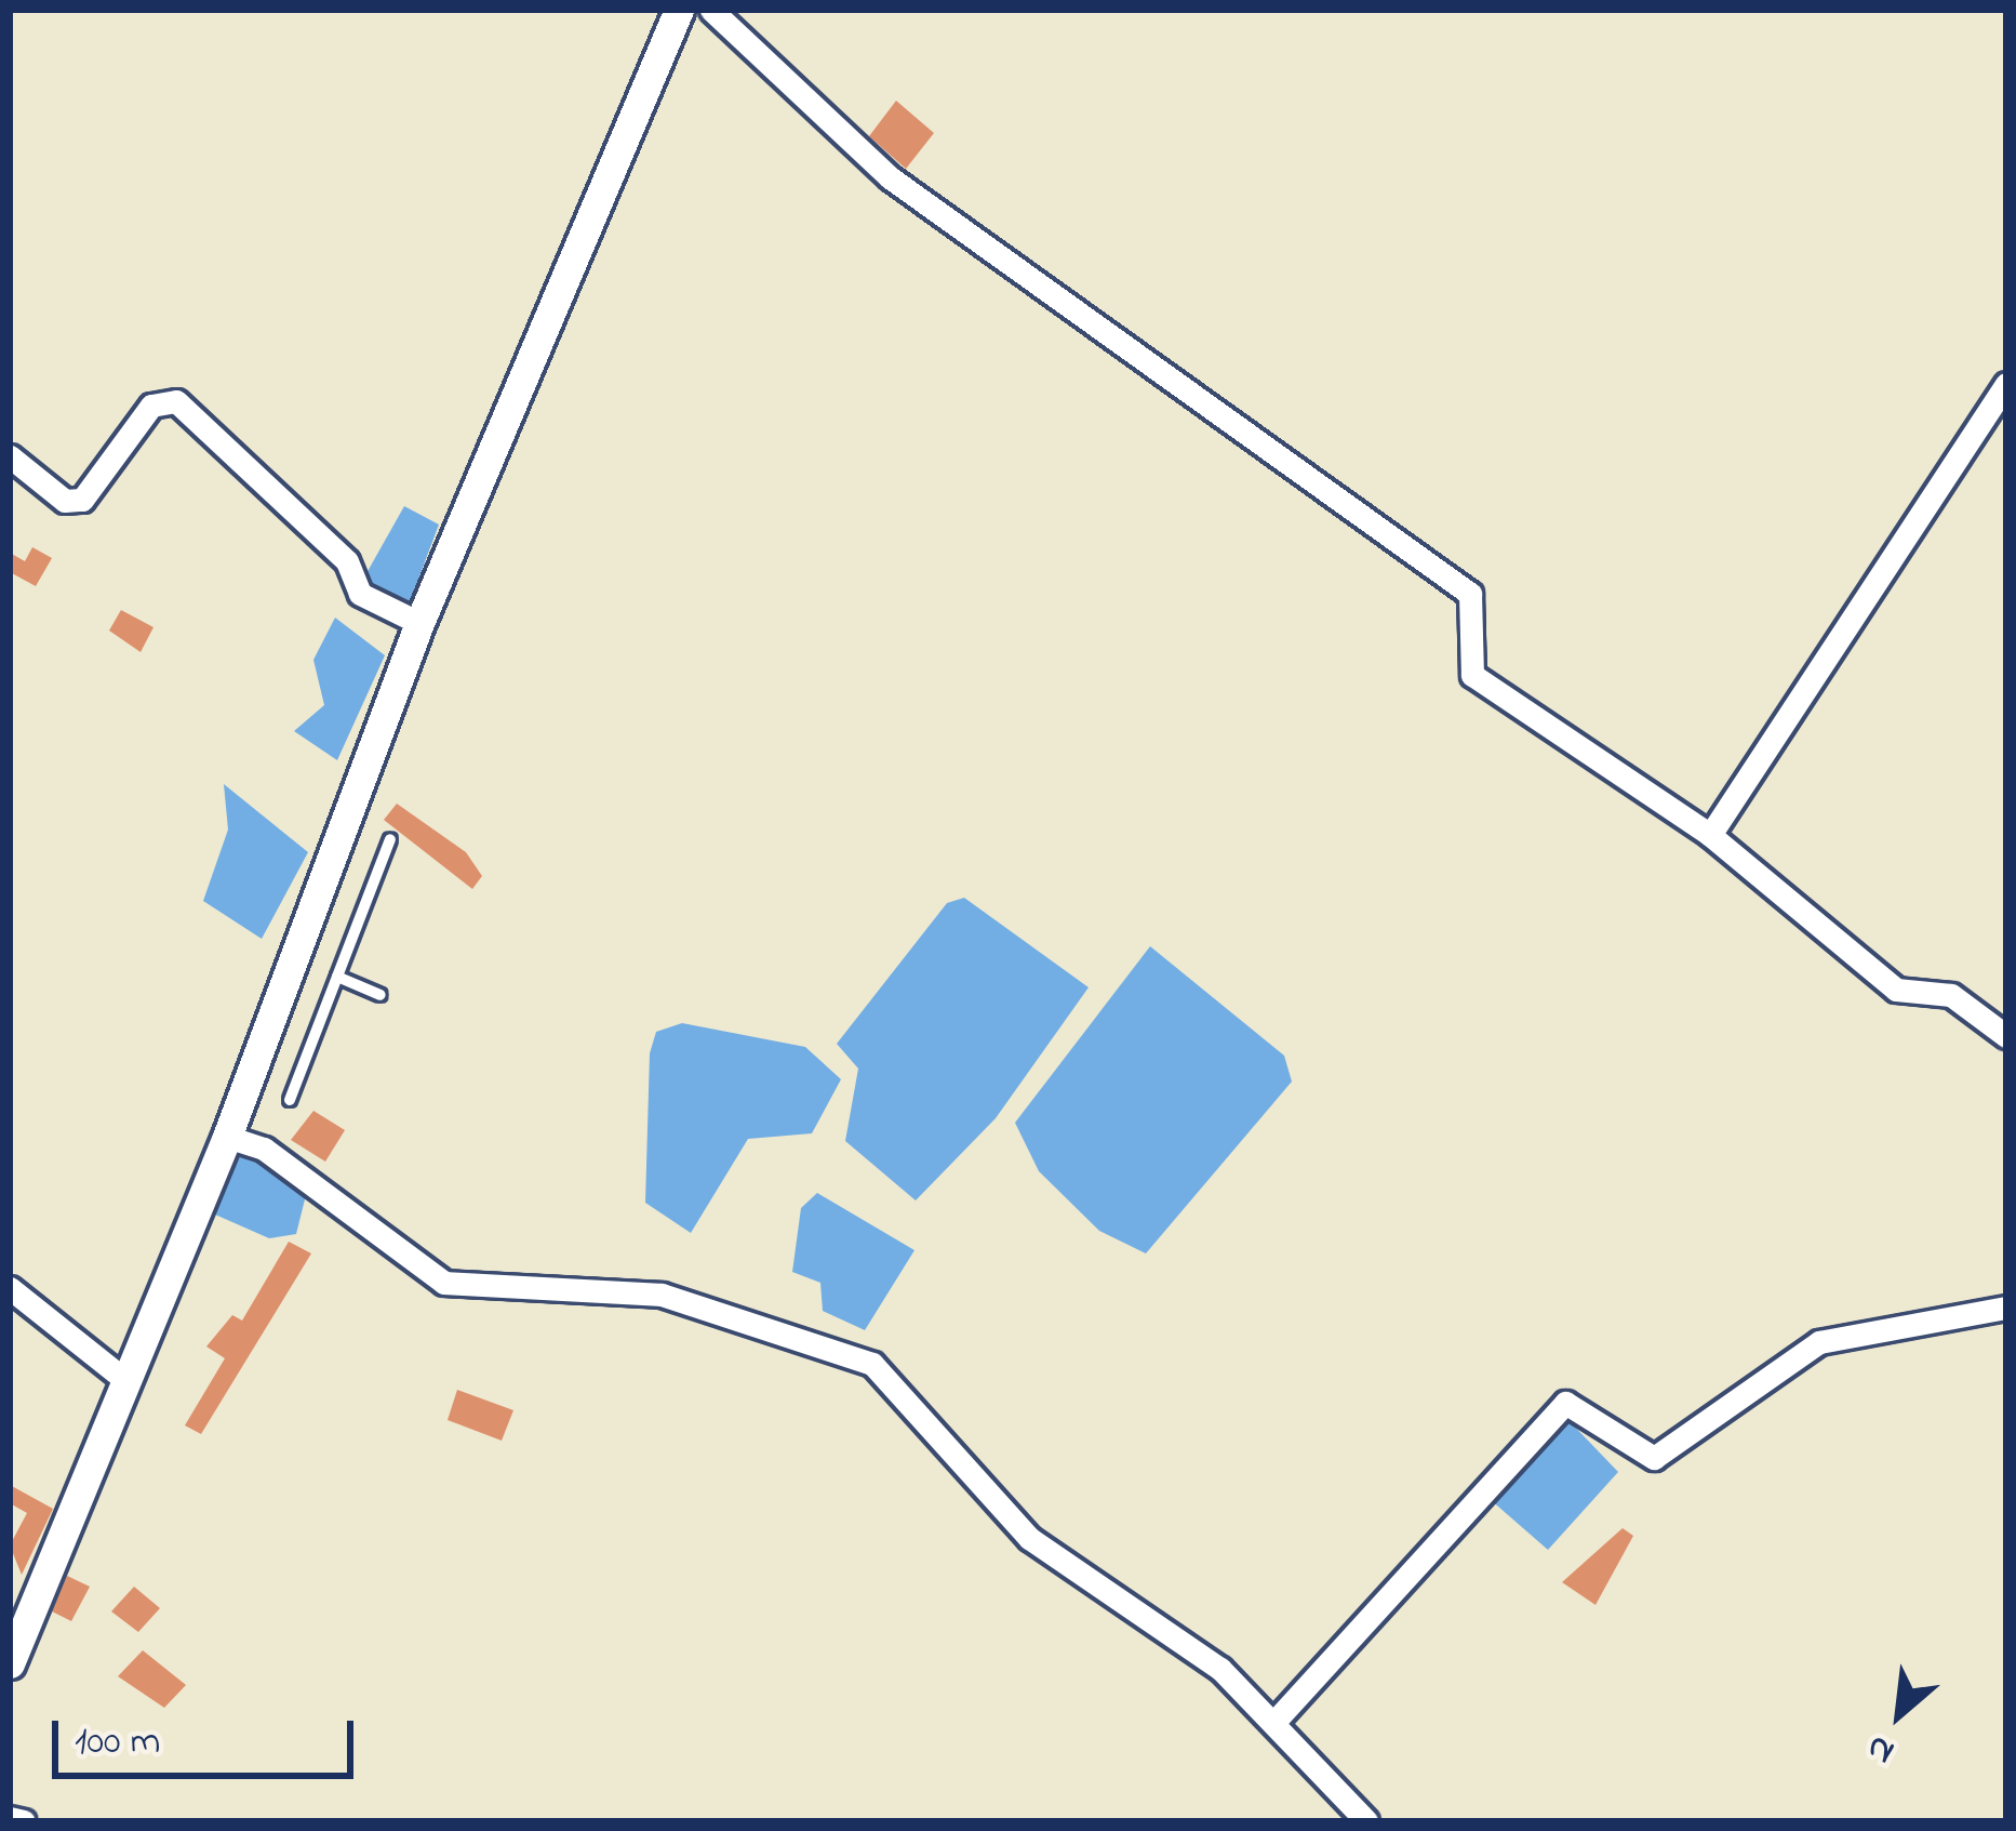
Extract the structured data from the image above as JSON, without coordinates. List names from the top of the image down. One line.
{"scale_bar":"100 m","north":"bottom left"}
